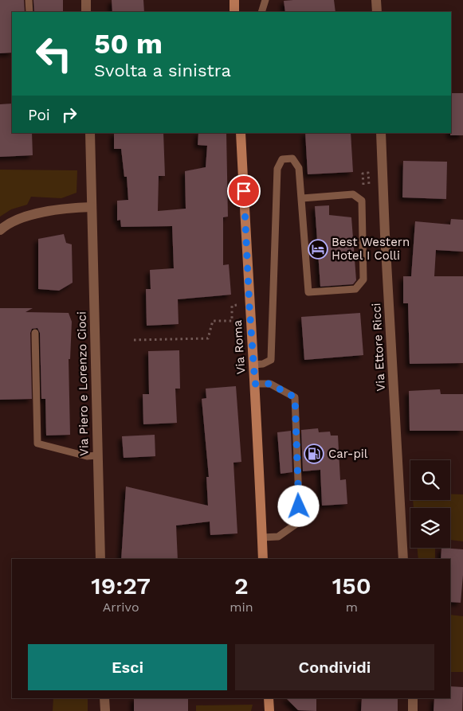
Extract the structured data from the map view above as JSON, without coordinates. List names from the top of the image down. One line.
{"streets":{"main road":["Via Roma"],"street":["Via Ettore Ricci","Via Piero e Lorenzo Cioci"]},"places":{"hotel":["Best Western Hotel I Colli"],"fuel station":["Car-pil"]},"page":{"turn":["50 m","Svolta a sinistra"],"then":"Poi","eta":["19:27","Arrivo","2","min","150","m"],"buttons":["Esci","Condividi"]}}
